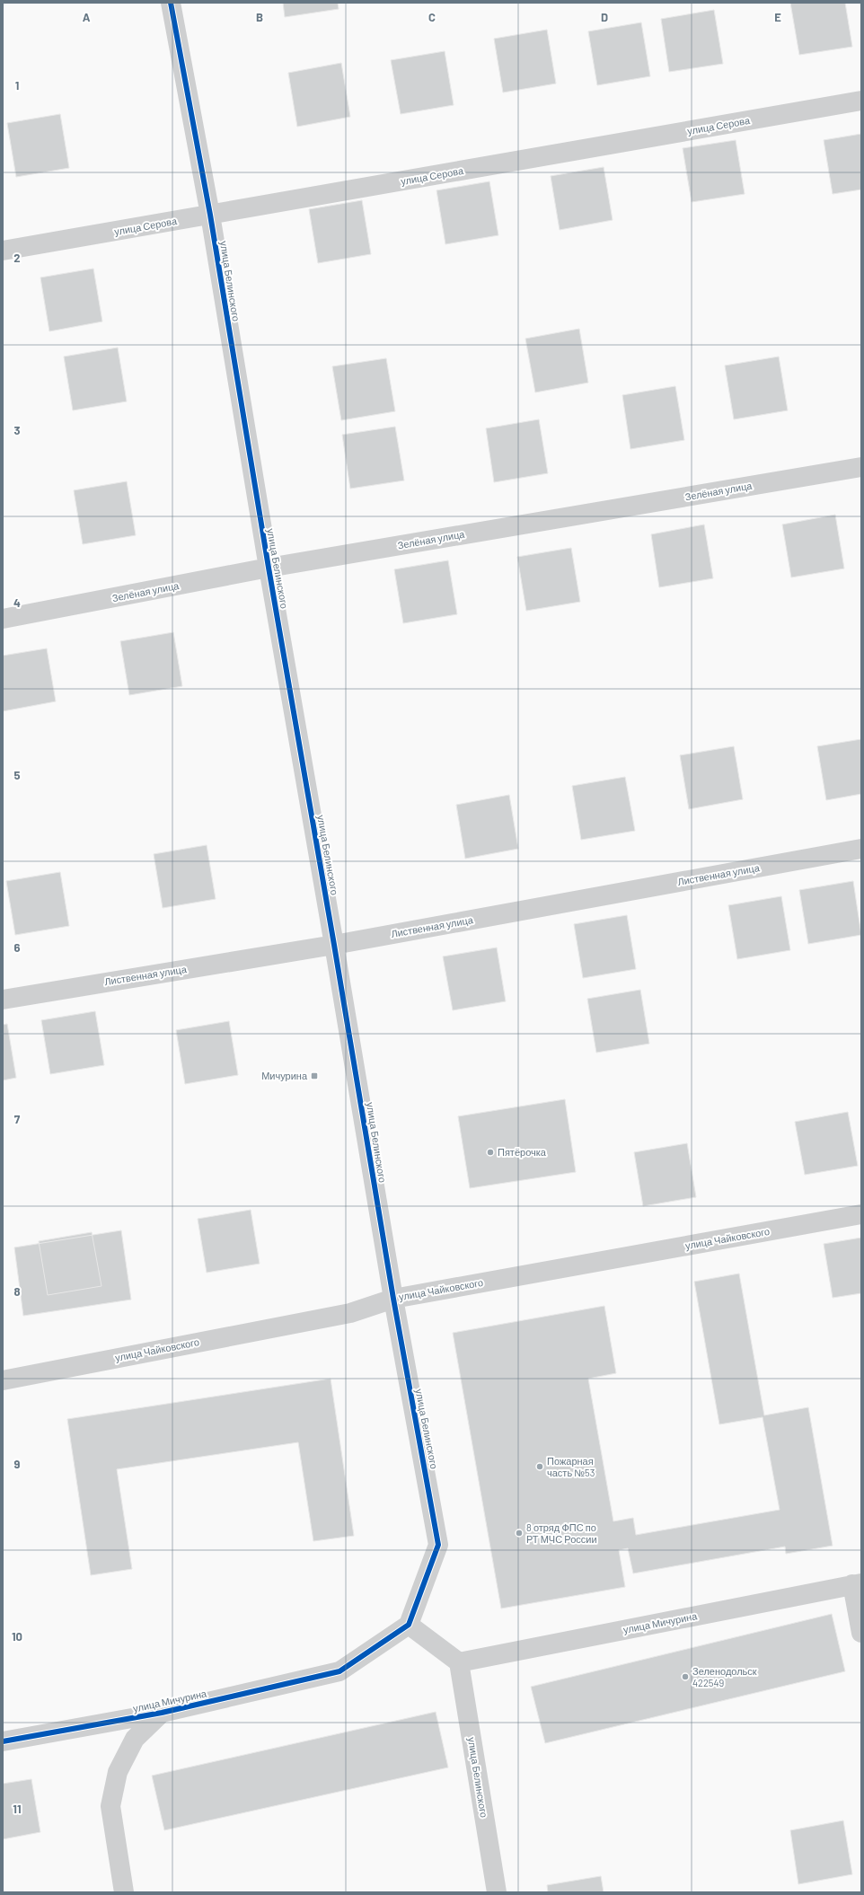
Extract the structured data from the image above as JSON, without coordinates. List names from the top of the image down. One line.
{"streets":{"street":["улица Серова","улица Белинского","Зелёная улица","Лиственная улица","улица Чайковского","улица Мичурина"]},"crossings":[["улица Серова","улица Белинского"],["улица Белинского","Зелёная улица"],["улица Белинского","Лиственная улица"],["улица Белинского","улица Чайковского"],["улица Белинского","улица Мичурина"]],"places":{"transit":["Мичурина"],"other":["Пятёрочка","Пожарная часть №53","8 отряд ФПС по РТ МЧС России","Зеленодольск 422549"]},"grid":{"columns":["A","B","C","D","E"],"rows":["1","2","3","4","5","6","7","8","9","10","11"]}}
